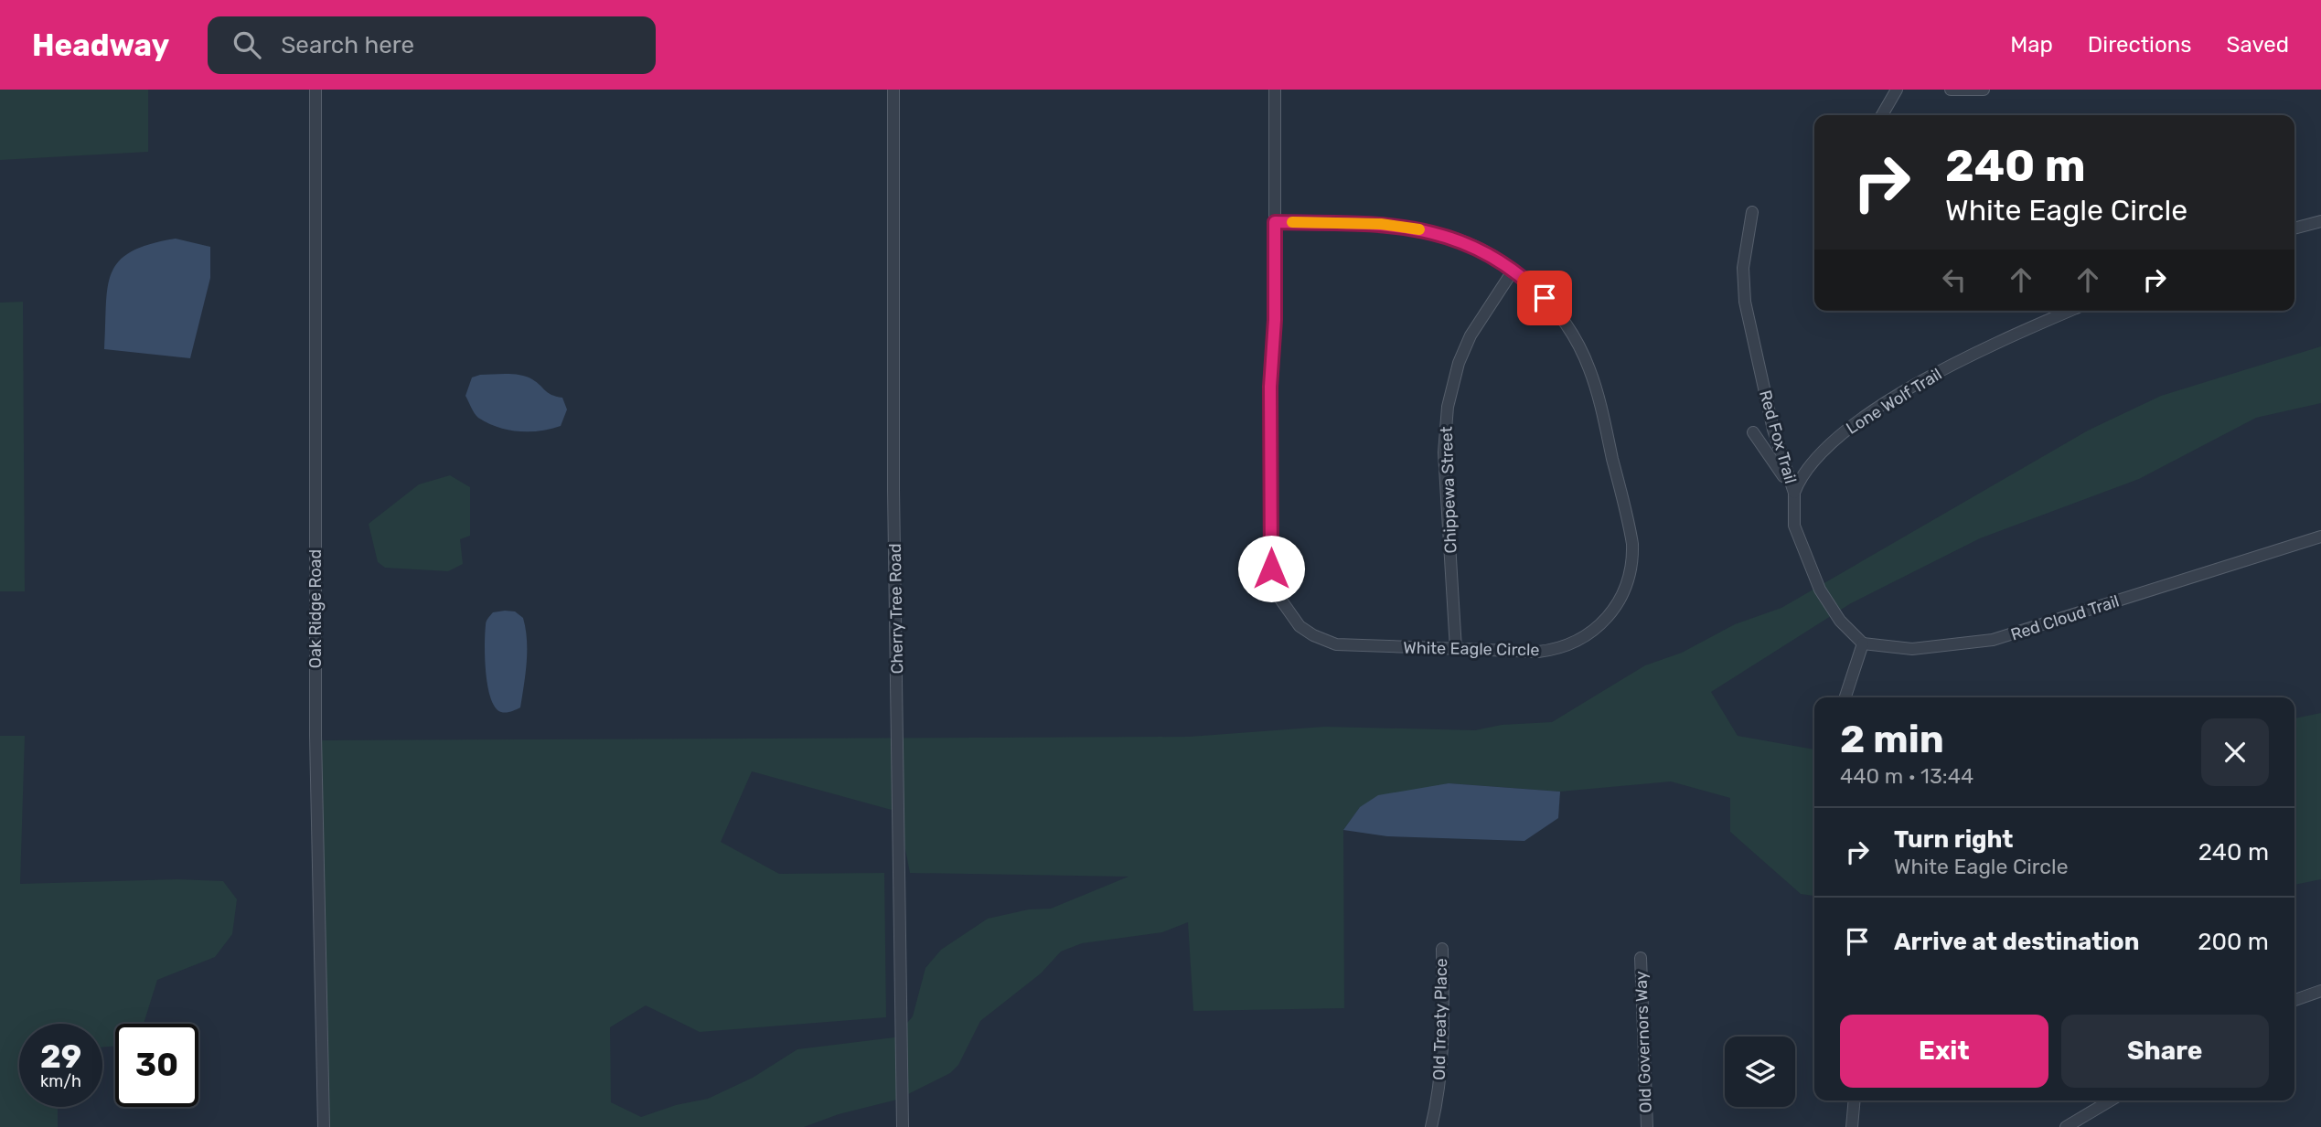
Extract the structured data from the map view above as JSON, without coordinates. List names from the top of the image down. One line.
{"streets":{"street":["Lone Wolf Trail","Red Fox Trail","Chippewa Street","Oak Ridge Road","Cherry Tree Road","Red Cloud Trail","White Eagle Circle","Old Treaty Place","Old Governors Way"]},"crossings":[["Lone Wolf Trail","Red Fox Trail"],["Red Fox Trail","Red Cloud Trail"],["Chippewa Street","White Eagle Circle"]],"page":{"header":"Headway","search":"Search here","nav":["Map","Directions","Saved"],"turn":["240 m","White Eagle Circle"],"heading":["2 min","440 m · 13:44"],"list":[{"name":"Turn right","note":"White Eagle Circle","value":"240 m"},{"name":"Arrive at destination","value":"200 m"}],"buttons":["Exit","Share"],"speed":"29 km/h","limit":"30"}}
